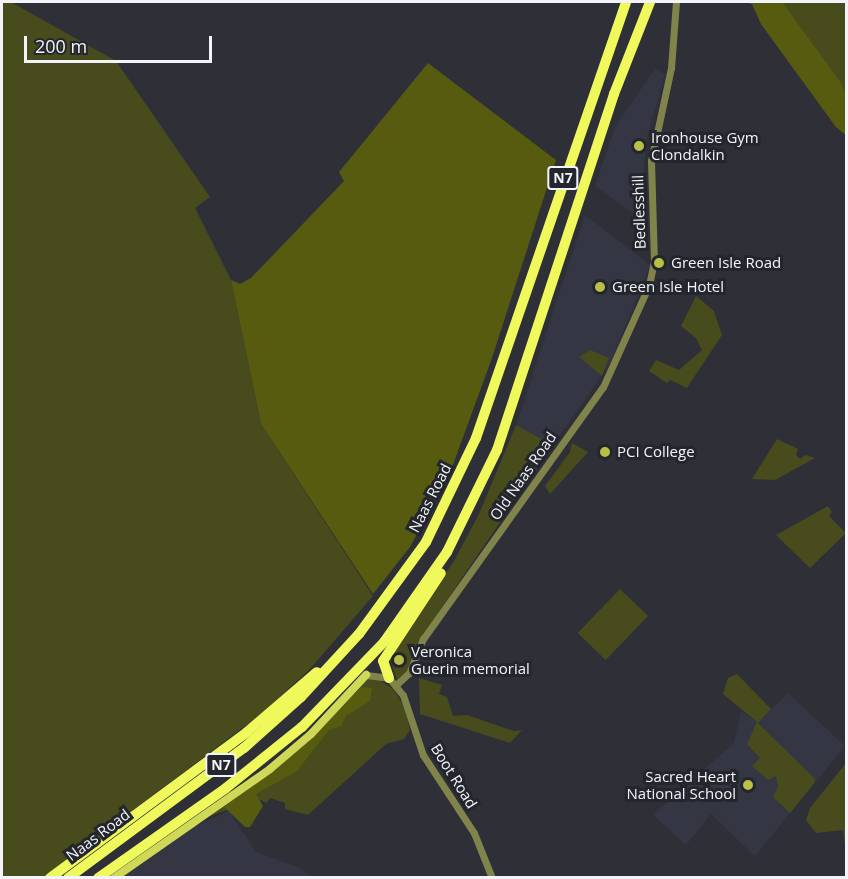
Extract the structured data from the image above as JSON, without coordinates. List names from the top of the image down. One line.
{"streets":{"highway":["N7","Naas Road"],"street":["Bedlesshill","Old Naas Road","Boot Road"]},"crossings":[["Bedlesshill","Old Naas Road"],["Old Naas Road","Boot Road"]],"places":["Ironhouse Gym Clondalkin","Green Isle Road","Green Isle Hotel","PCI College","Veronica Guerin memorial","Sacred Heart National School"],"scale_bar":"200 m"}
